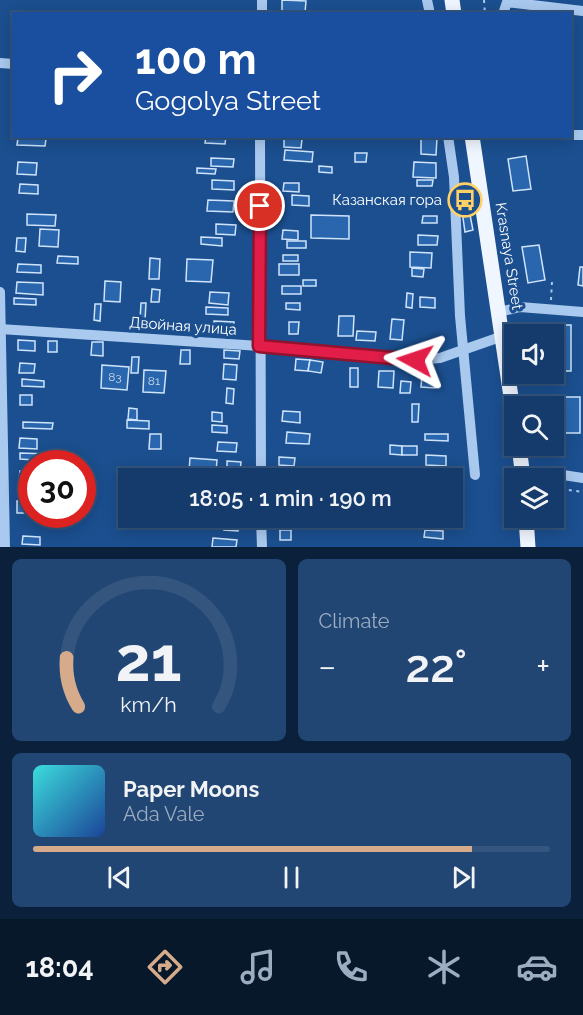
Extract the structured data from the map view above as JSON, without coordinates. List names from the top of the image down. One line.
{"streets":{"main road":["Krasnaya Street"],"street":["Двойная улица"]},"crossings":[["Krasnaya Street","Двойная улица"]],"places":{"bus stop":["Казанская гора"]},"house_numbers":["83","81"],"page":{"turn":["100 m","Gogolya Street"],"limit":"30","trip":"18:05 · 1 min · 190 m","tile":"Climate","heat":["−","22°","+"],"song":["Paper Moons","Ada Vale"],"tabs":"18:04","gauge":["21","km/h"]}}
